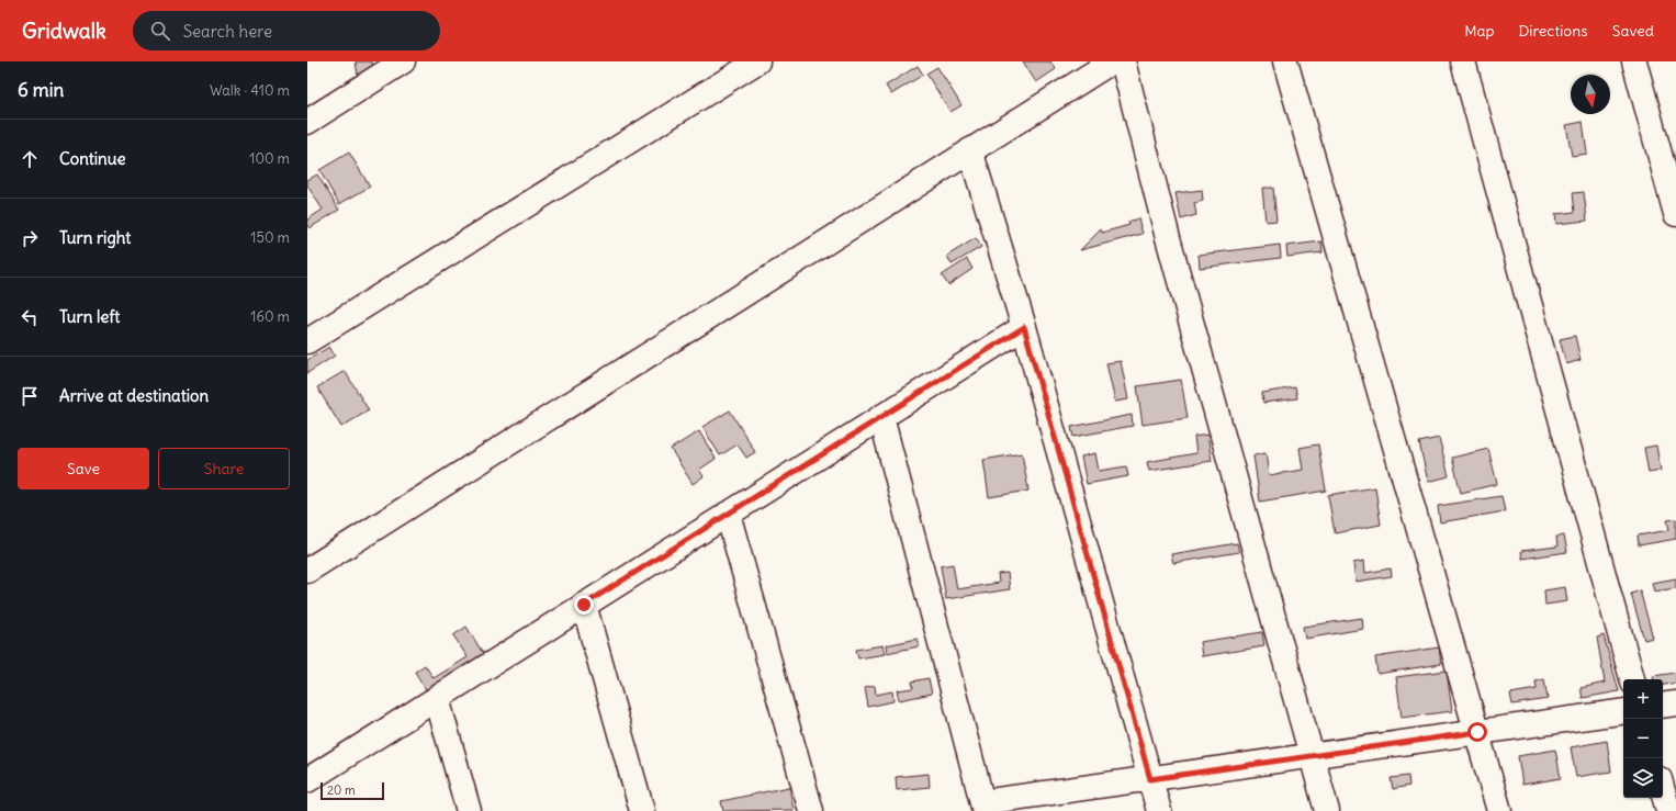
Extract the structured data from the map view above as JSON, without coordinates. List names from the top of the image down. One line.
{"scale_bar":"20 m","north":"bottom","page":{"header":"Gridwalk","search":"Search here","nav":["Map","Directions","Saved"],"heading":["6 min","Walk · 410 m"],"list":[["Continue","100 m"],["Turn right","150 m"],["Turn left","160 m"],"Arrive at destination"],"buttons":["Save","Share"],"map_buttons":["+","−"],"scale":"20 m"}}
